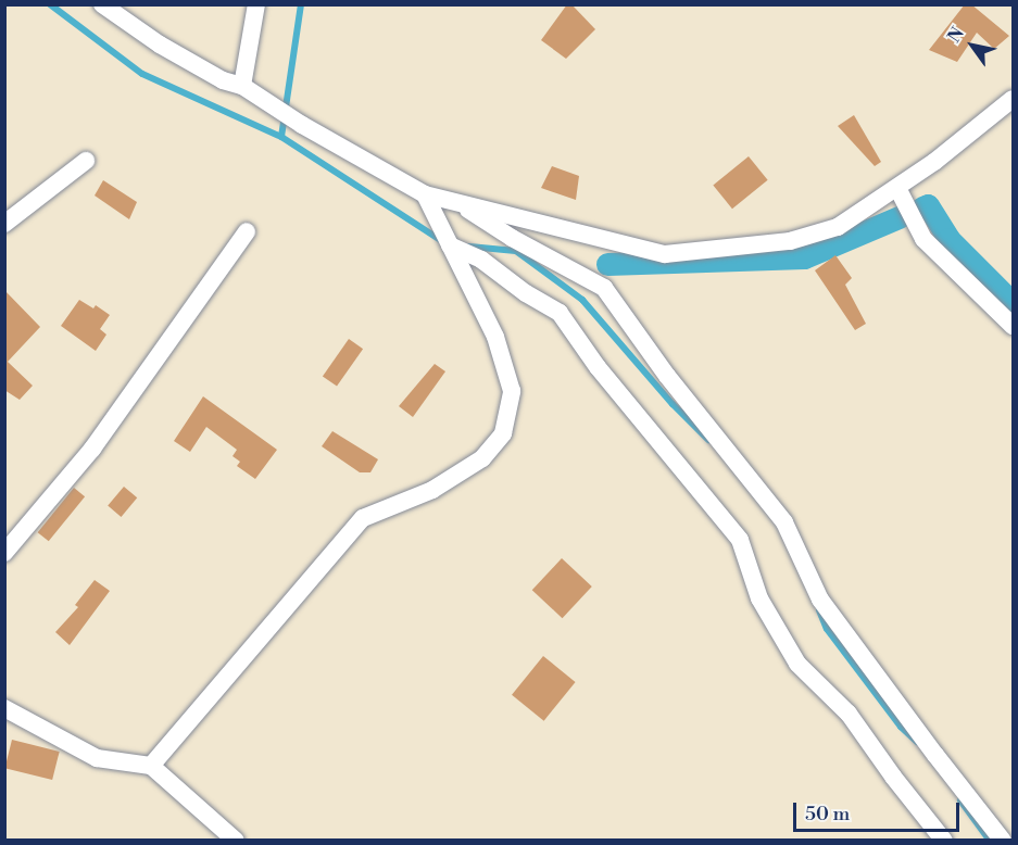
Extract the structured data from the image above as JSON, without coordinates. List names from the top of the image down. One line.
{"scale_bar":"50 m","north":"top left"}
